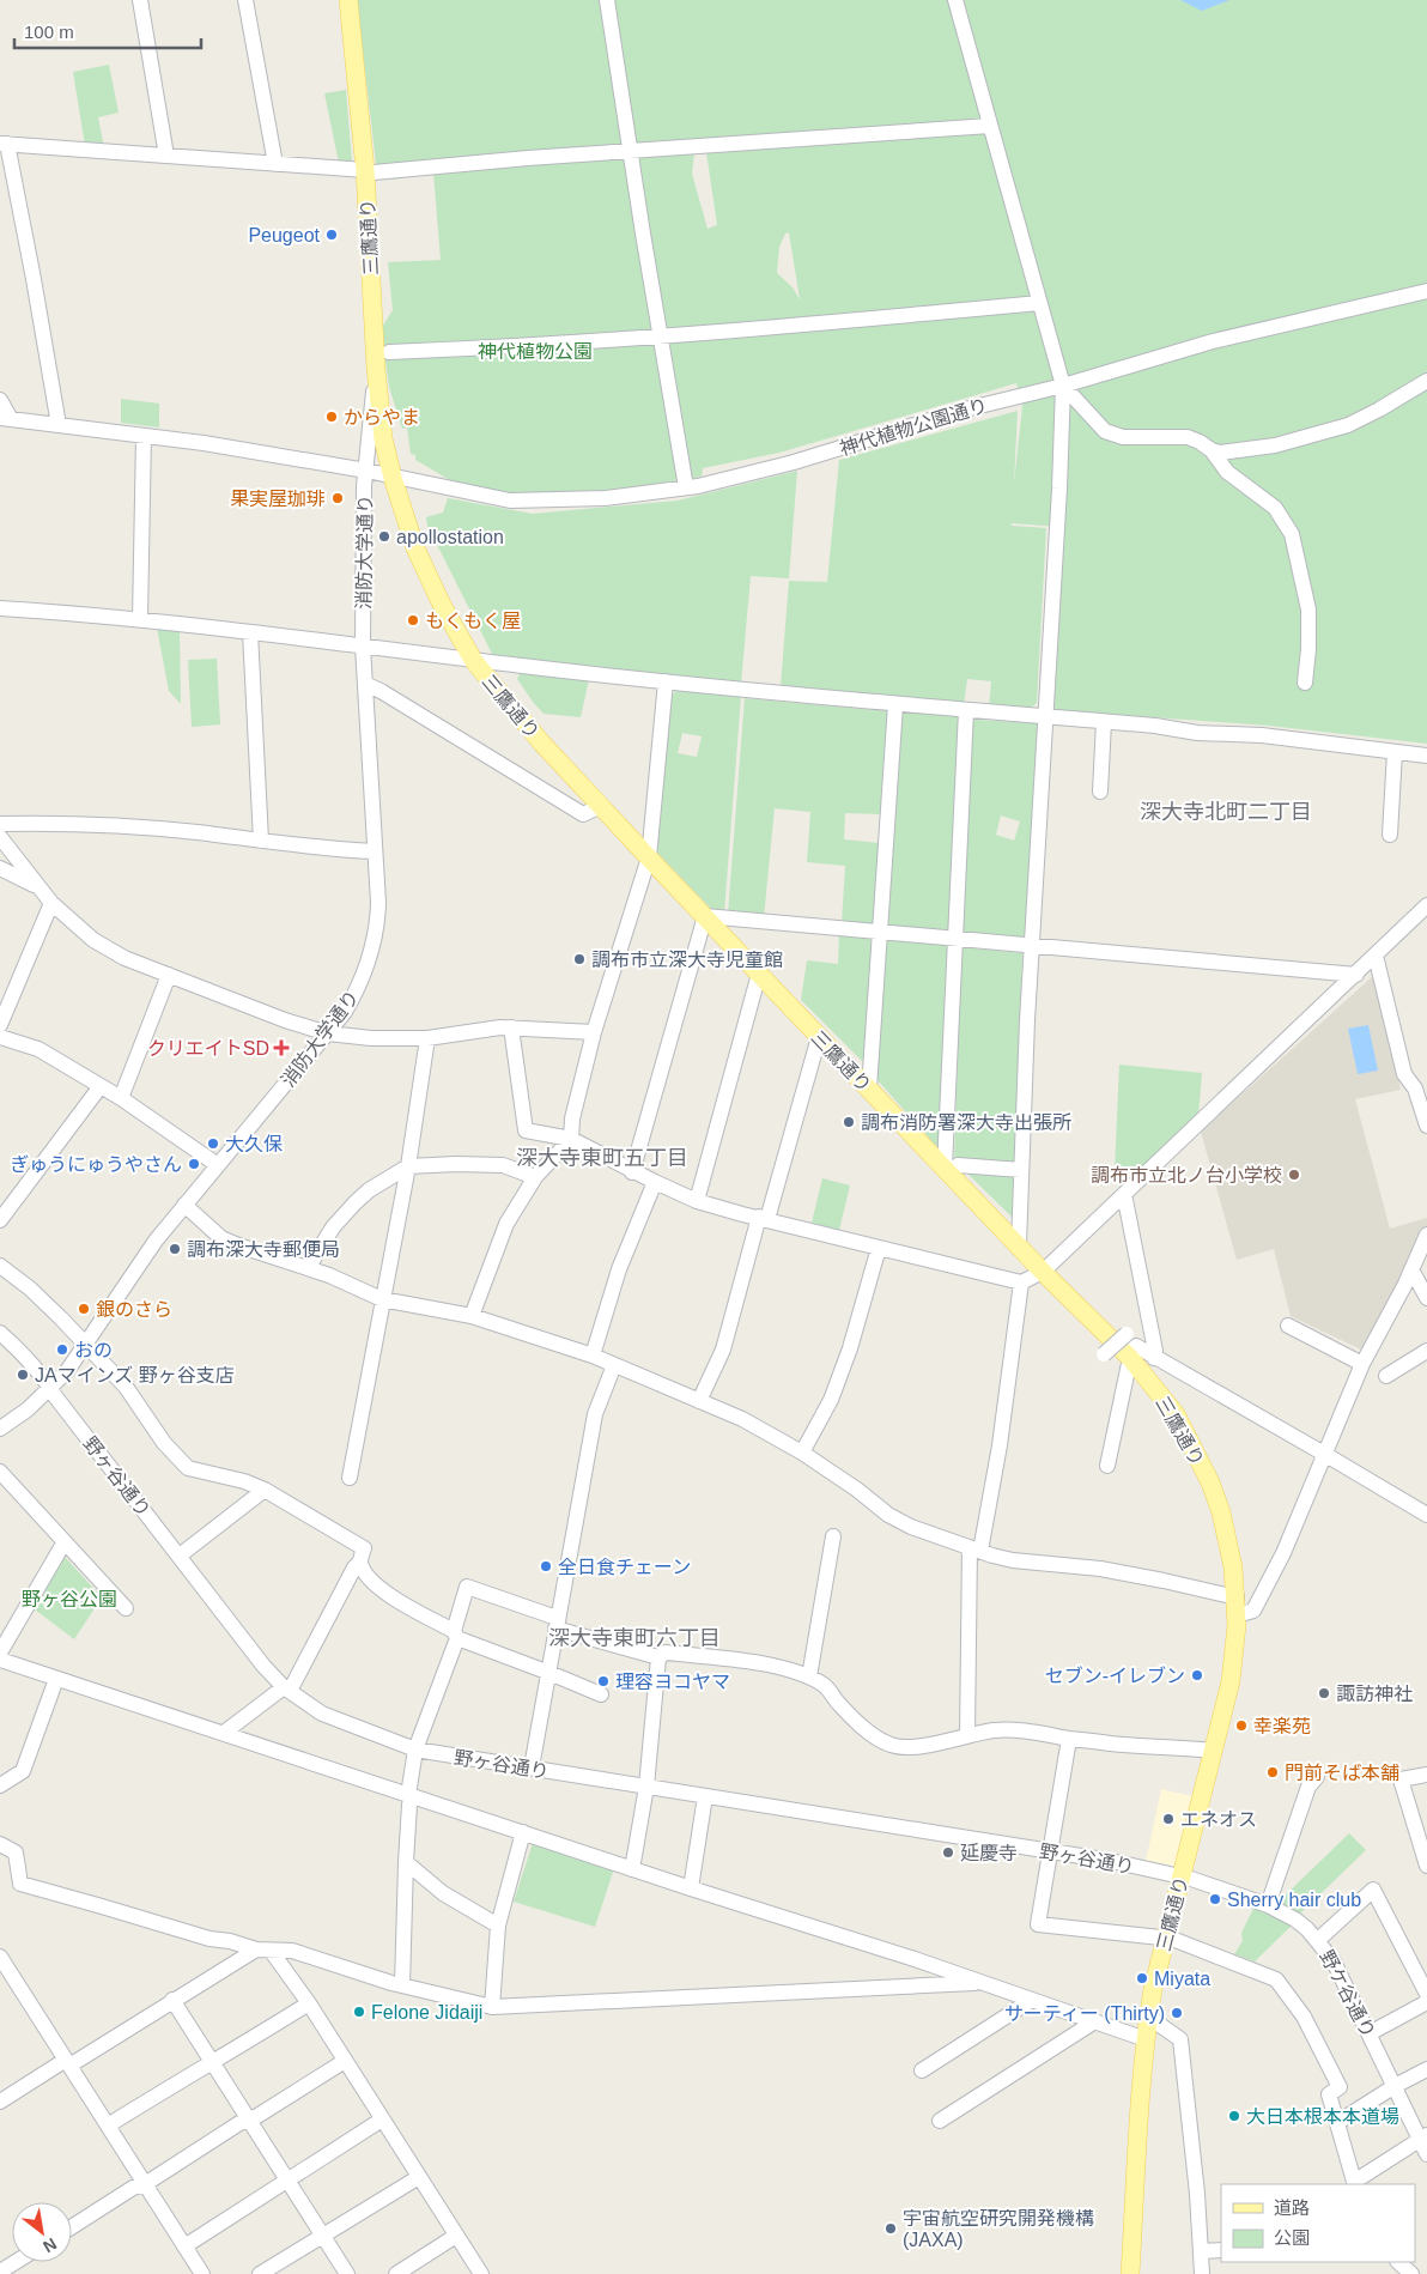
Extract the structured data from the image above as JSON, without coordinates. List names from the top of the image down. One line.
{"streets":{"main road":["三鷹通り"],"street":["神代植物公園通り","消防大学通り","野ヶ谷通り","野ケ谷通り"]},"crossings":[["三鷹通り","神代植物公園通り"],["三鷹通り","消防大学通り"],["三鷹通り","野ヶ谷通り"],["三鷹通り","野ケ谷通り"],["神代植物公園通り","消防大学通り"],["消防大学通り","野ヶ谷通り"],["野ヶ谷通り","野ケ谷通り"]],"districts":["深大寺北町二丁目","深大寺東町五丁目","深大寺東町六丁目"],"parks":["神代植物公園","野ヶ谷公園"],"places":{"other":["Peugeot","からやま","果実屋珈琲","apollostation","もくもく屋","調布市立深大寺児童館","調布消防署深大寺出張所","大久保","ぎゅうにゅうやさん","調布市立北ノ台小学校","調布深大寺郵便局","銀のさら","おの","JAマインズ 野ヶ谷支店","全日食チェーン","セブン-イレブン","理容ヨコヤマ","諏訪神社","幸楽苑","門前そば本舗","エネオス","延慶寺","Sherry hair club","Miyata","Felone Jidaiji","サーティー (Thirty)","大日本根本本道場","宇宙航空研究開発機構 (JAXA)"],"health":["クリエイトSD"]},"legend":["道路","公園"],"scale_bar":"100 m","north":"bottom right"}
